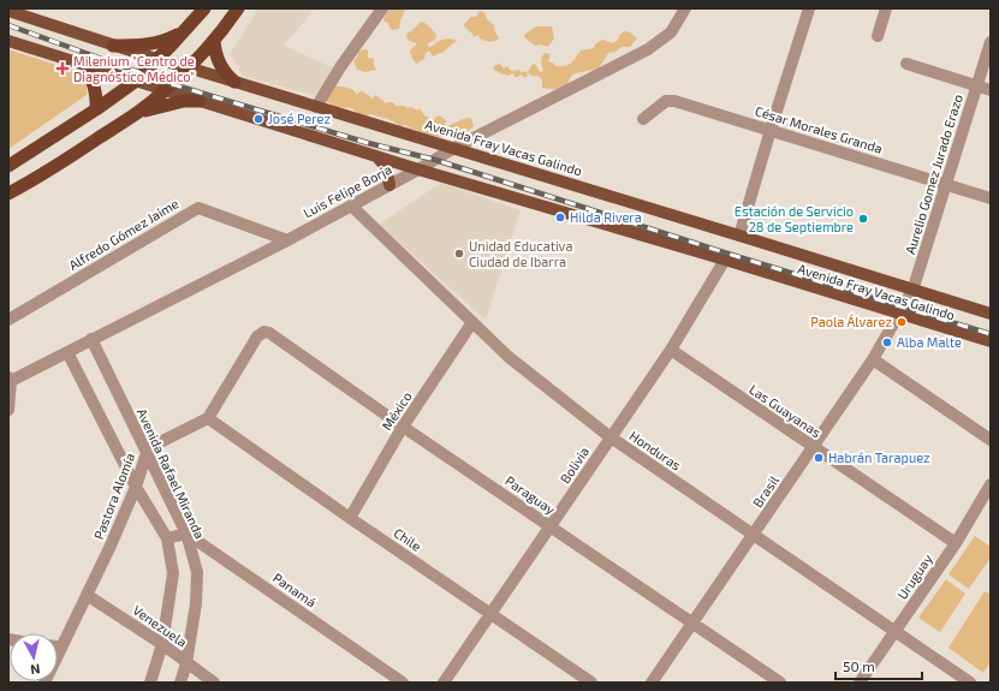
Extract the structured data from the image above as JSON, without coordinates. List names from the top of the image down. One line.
{"streets":{"main road":["Avenida Fray Vacas Galindo"],"street":["César Morales Granda","Aurelio Gomez Jurado Erazo","Luis Felipe Borja","Alfredo Gómez Jaime","México","Las Guayanas","Honduras","Bolivia","Avenida Rafael Miranda","Brasil","Paraguay","Pastora Alomía","Chile","Uruguay","Panamá","Venezuela"]},"crossings":[["César Morales Granda","Aurelio Gomez Jurado Erazo"],["Avenida Fray Vacas Galindo","Aurelio Gomez Jurado Erazo"],["Avenida Fray Vacas Galindo","Luis Felipe Borja"],["Avenida Fray Vacas Galindo","Bolivia"],["Avenida Fray Vacas Galindo","Brasil"],["Aurelio Gomez Jurado Erazo","Brasil"],["Luis Felipe Borja","Alfredo Gómez Jaime"],["Luis Felipe Borja","Honduras"],["Luis Felipe Borja","Avenida Rafael Miranda"],["México","Honduras"],["México","Paraguay"],["México","Chile"],["Las Guayanas","Bolivia"],["Las Guayanas","Brasil"],["Las Guayanas","Uruguay"],["Honduras","Bolivia"],["Honduras","Brasil"],["Honduras","Uruguay"],["Bolivia","Paraguay"],["Bolivia","Chile"],["Avenida Rafael Miranda","Pastora Alomía"],["Avenida Rafael Miranda","Panamá"],["Avenida Rafael Miranda","Venezuela"],["Brasil","Paraguay"],["Paraguay","Pastora Alomía"],["Paraguay","Chile"],["Pastora Alomía","Chile"],["Pastora Alomía","Venezuela"]],"places":{"health":["Milenium \"Centro de Diagnóstico Médico\""],"other":["José Perez","Hilda Rivera","Estación de Servicio 28 de Septiembre","Unidad Educativa Ciudad de Ibarra","Paola Álvarez","Alba Malte","Habrán Tarapuez"]},"scale_bar":"50 m","north":"bottom"}
